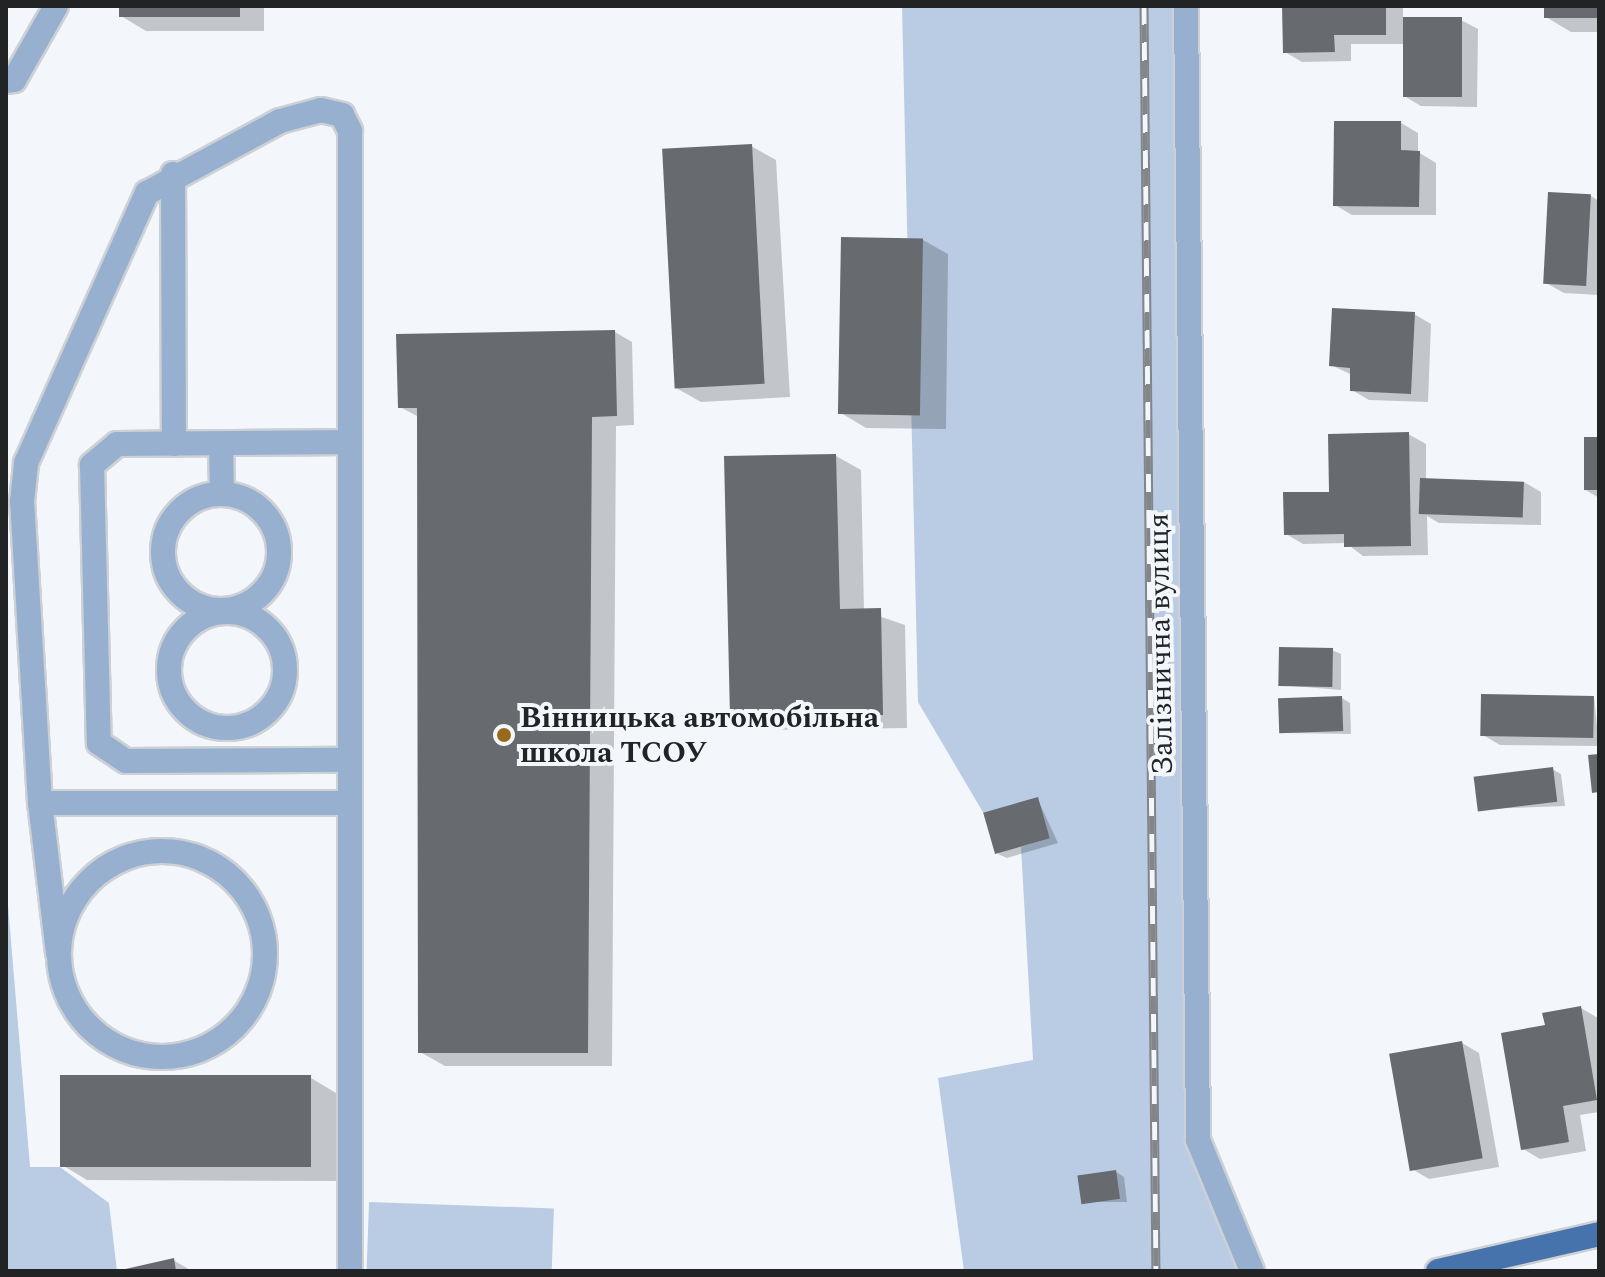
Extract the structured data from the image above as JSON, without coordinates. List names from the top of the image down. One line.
{"streets":{"street":["Залізнична вулиця"]},"places":["Вінницька автомобільна школа ТСОУ"]}
